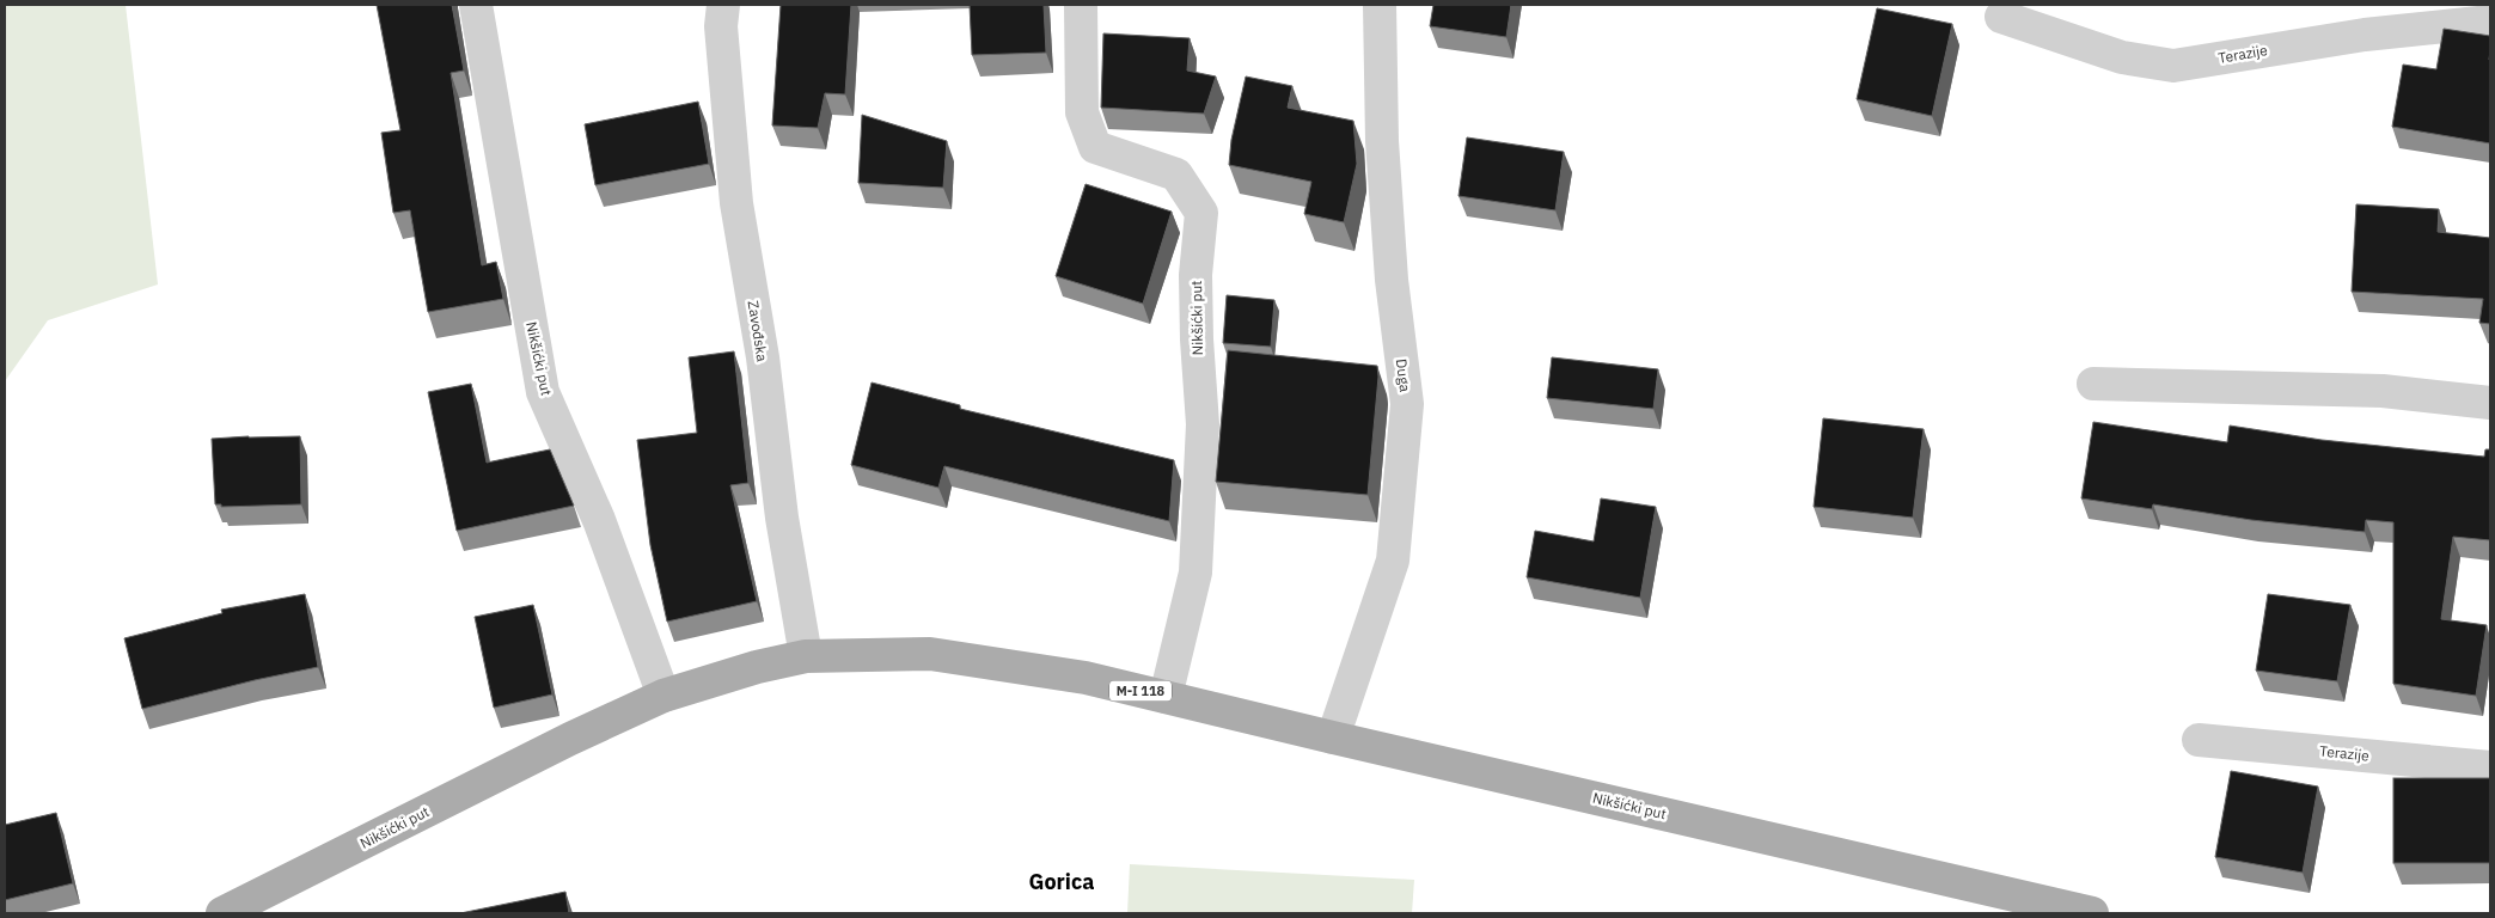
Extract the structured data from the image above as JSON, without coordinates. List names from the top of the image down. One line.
{"streets":{"main road":["Nikšićki put","M-I 118"],"street":["Terazije","Zavođska","Duga"]},"crossings":[["Nikšićki put","Zavođska"],["Nikšićki put","Duga"]],"districts":["Gorica"]}
